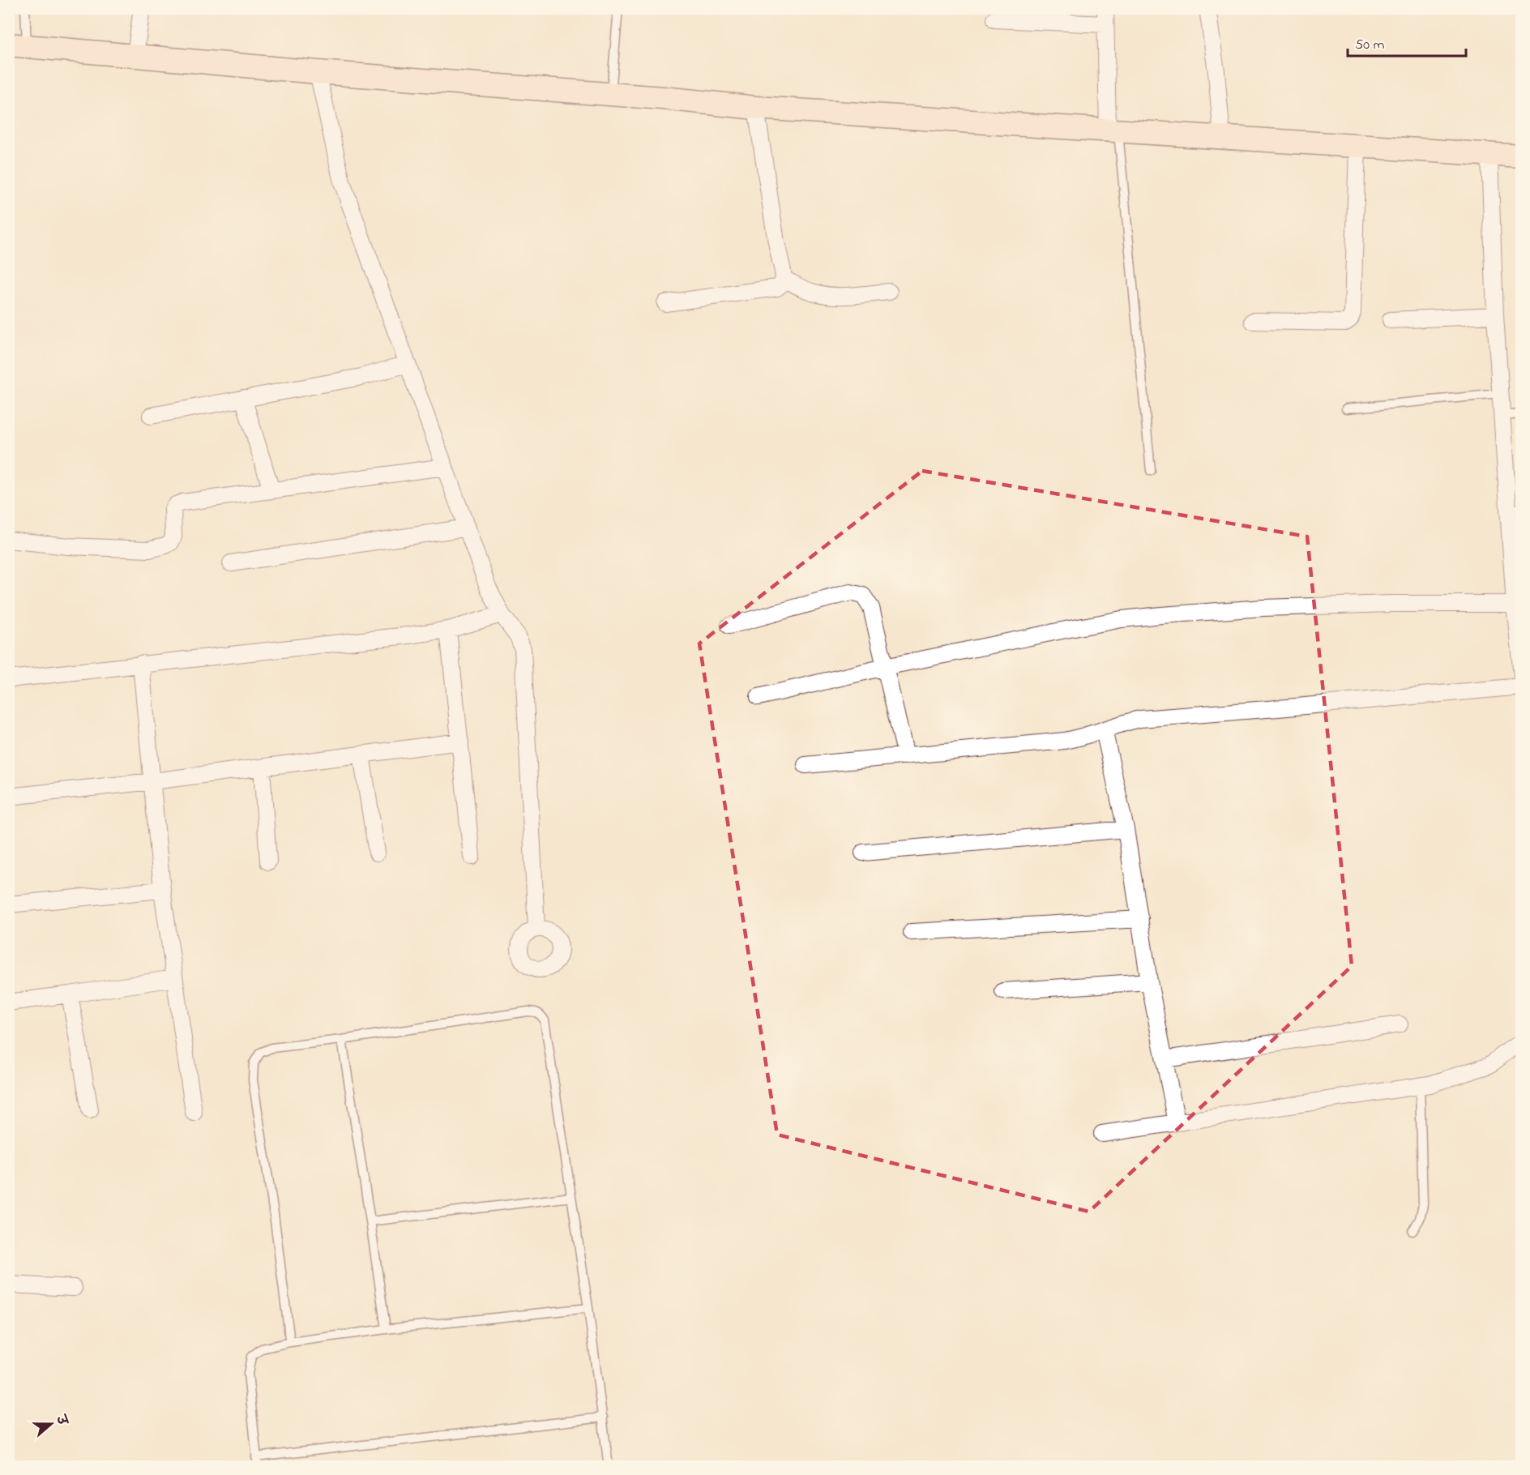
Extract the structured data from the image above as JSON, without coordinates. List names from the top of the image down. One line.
{"scale_bar":"50 m","north":"right"}
